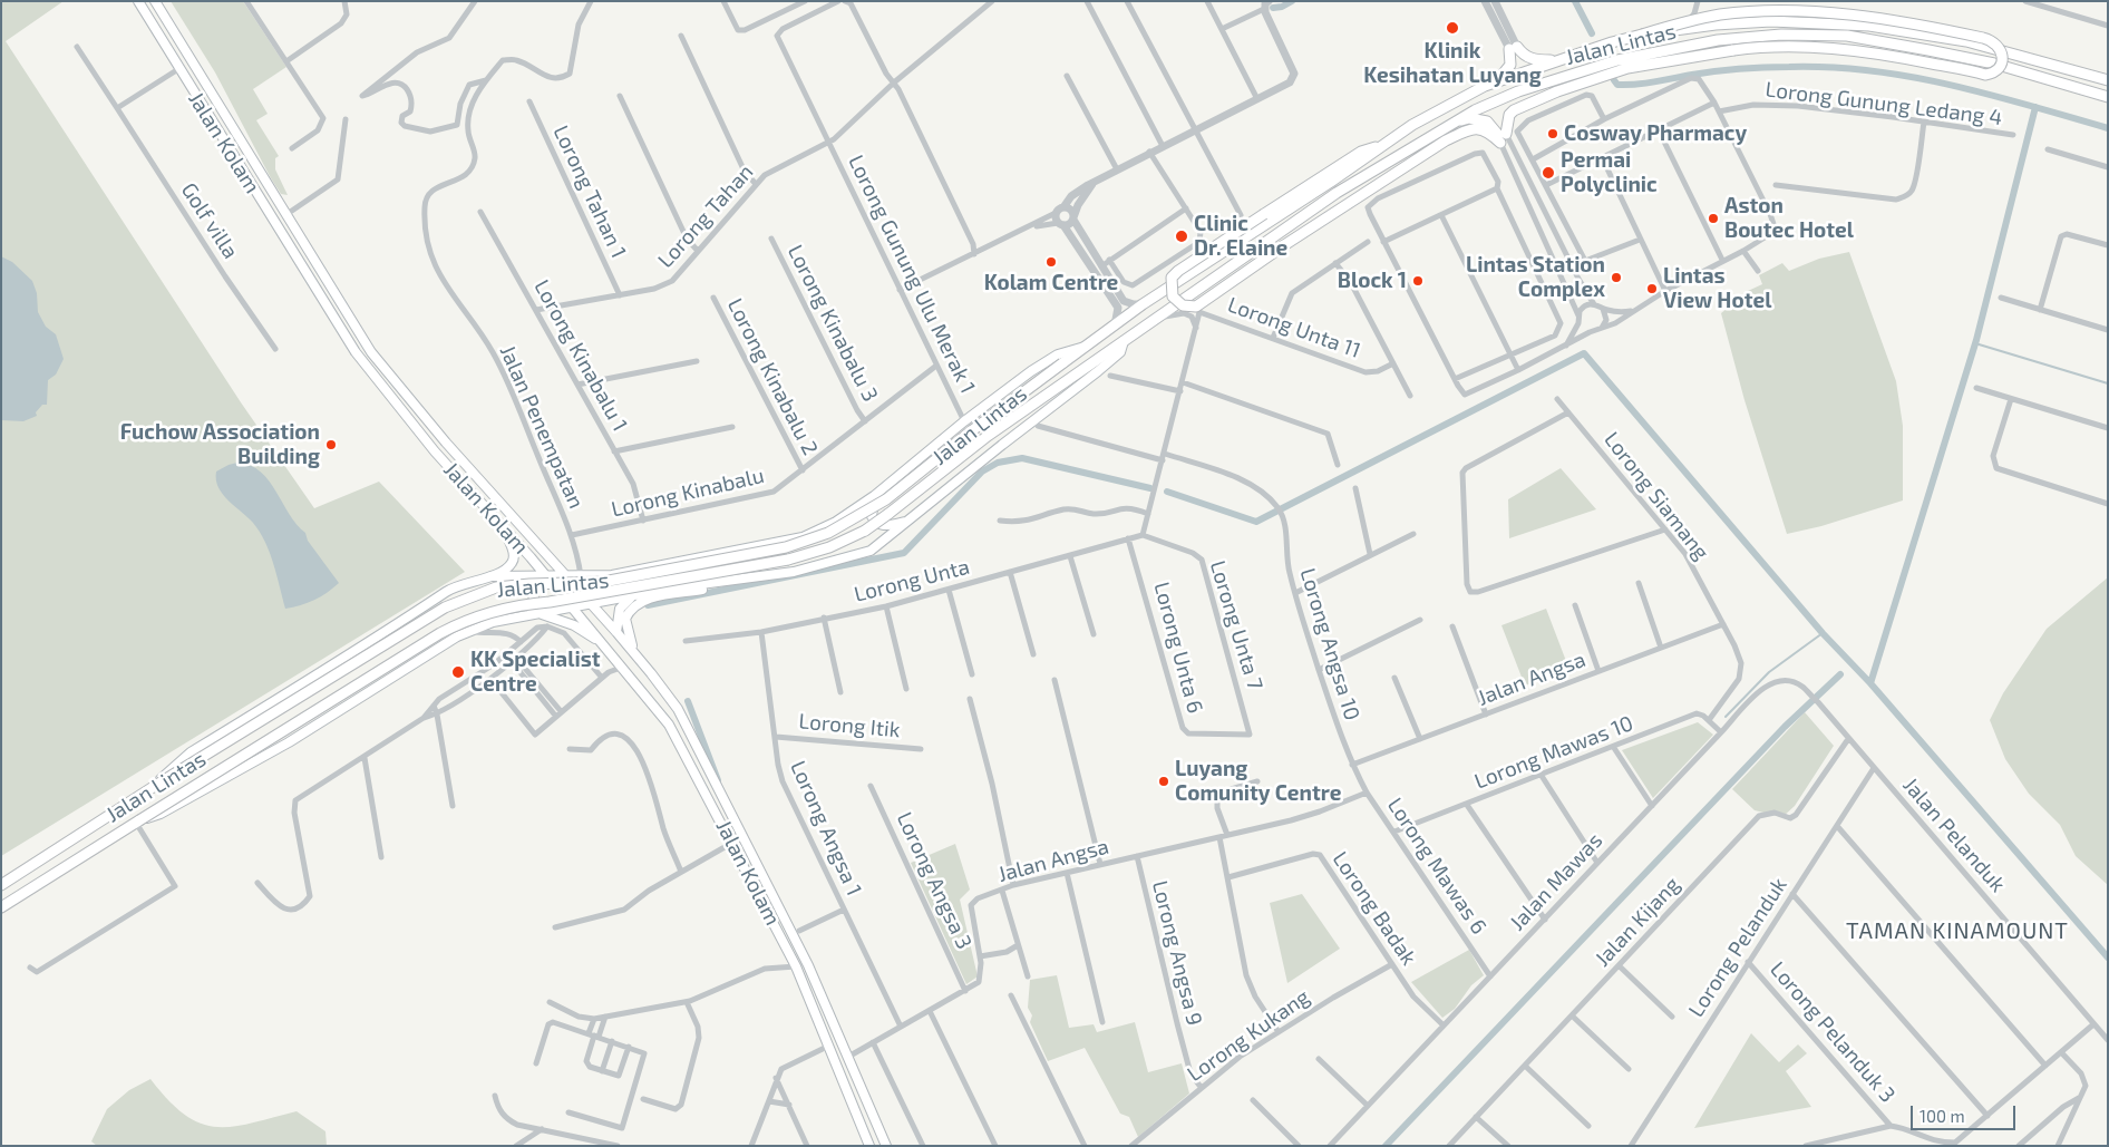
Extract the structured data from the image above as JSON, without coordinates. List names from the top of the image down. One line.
{"streets":{"highway":["Jalan Lintas"],"main road":["Jalan Kolam"],"street":["Lorong Gunung Ledang 4","Lorong Tahan 1","Lorong Tahan","Golf villa","Lorong Gunung Ulu Merak 1","Lorong Kinabalu 3","Lorong Unta 11","Lorong Kinabalu 1","Lorong Kinabalu 2","Jalan Penempatan","Lorong Kinabalu","Lorong Siamang","Lorong Unta","Lorong Unta 7","Lorong Angsa 10","Lorong Unta 6","Jalan Angsa","Lorong Itik","Lorong Mawas 10","Lorong Angsa 1","Jalan Pelanduk","Lorong Mawas 6","Lorong Angsa 3","Jalan Mawas","Lorong Badak","Jalan Kijang","Lorong Pelanduk","Lorong Angsa 9","Lorong Pelanduk 3","Lorong Kukang"]},"crossings":[["Jalan Lintas","Jalan Kolam"],["Jalan Lintas","Lorong Gunung Ulu Merak 1"],["Jalan Lintas","Jalan Penempatan"],["Jalan Kolam","Jalan Angsa"],["Lorong Tahan 1","Lorong Tahan"],["Lorong Tahan","Lorong Gunung Ulu Merak 1"],["Lorong Tahan","Lorong Kinabalu 1"],["Lorong Gunung Ulu Merak 1","Lorong Kinabalu"],["Lorong Kinabalu 3","Lorong Kinabalu"],["Lorong Unta 11","Lorong Unta"],["Lorong Unta 11","Lorong Unta 7"],["Lorong Unta 11","Lorong Angsa 10"],["Lorong Kinabalu 1","Lorong Kinabalu"],["Lorong Kinabalu 2","Lorong Kinabalu"],["Jalan Penempatan","Lorong Kinabalu"],["Lorong Siamang","Jalan Angsa"],["Lorong Siamang","Lorong Mawas 10"],["Lorong Unta","Lorong Unta 7"],["Lorong Unta","Lorong Unta 6"],["Lorong Unta","Lorong Angsa 1"],["Lorong Unta 7","Lorong Unta 6"],["Lorong Angsa 10","Jalan Angsa"],["Lorong Angsa 10","Lorong Mawas 6"],["Jalan Angsa","Lorong Angsa 1"],["Jalan Angsa","Lorong Mawas 6"],["Jalan Angsa","Lorong Angsa 3"],["Jalan Angsa","Lorong Angsa 9"],["Lorong Itik","Lorong Angsa 1"],["Lorong Mawas 10","Lorong Mawas 6"],["Jalan Pelanduk","Jalan Mawas"],["Jalan Pelanduk","Jalan Kijang"],["Jalan Pelanduk","Lorong Pelanduk"],["Lorong Mawas 6","Jalan Mawas"],["Jalan Mawas","Lorong Badak"],["Lorong Badak","Lorong Kukang"],["Lorong Pelanduk","Lorong Pelanduk 3"],["Lorong Angsa 9","Lorong Kukang"]],"districts":["TAMAN KINAMOUNT"],"places":["Klinik Kesihatan Luyang","Cosway Pharmacy","Permai Polyclinic","Aston Boutec Hotel","Clinic Dr. Elaine","Kolam Centre","Lintas Station Complex","Block 1","Lintas View Hotel","Fuchow Association Building","KK Specialist Centre","Luyang Comunity Centre"],"scale_bar":"100 m"}
